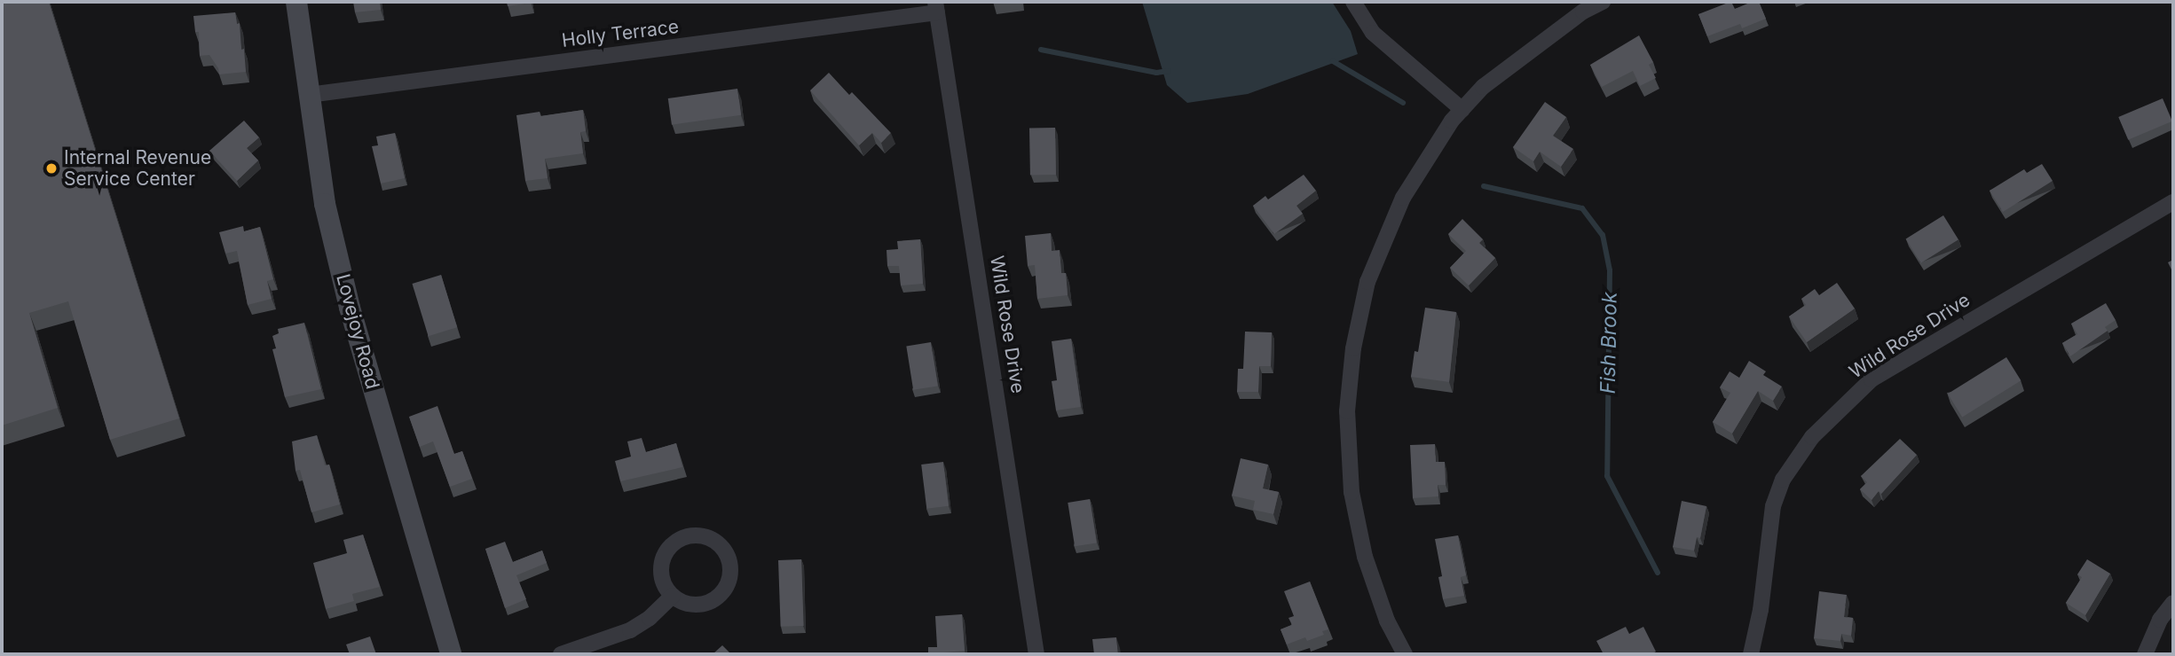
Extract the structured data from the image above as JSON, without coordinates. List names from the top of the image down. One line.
{"streets":{"main road":["Lovejoy Road"],"street":["Holly Terrace","Wild Rose Drive"]},"crossings":[["Holly Terrace","Wild Rose Drive"],["Holly Terrace","Lovejoy Road"]],"water":["Fish Brook"],"places":["Internal Revenue Service Center"]}
